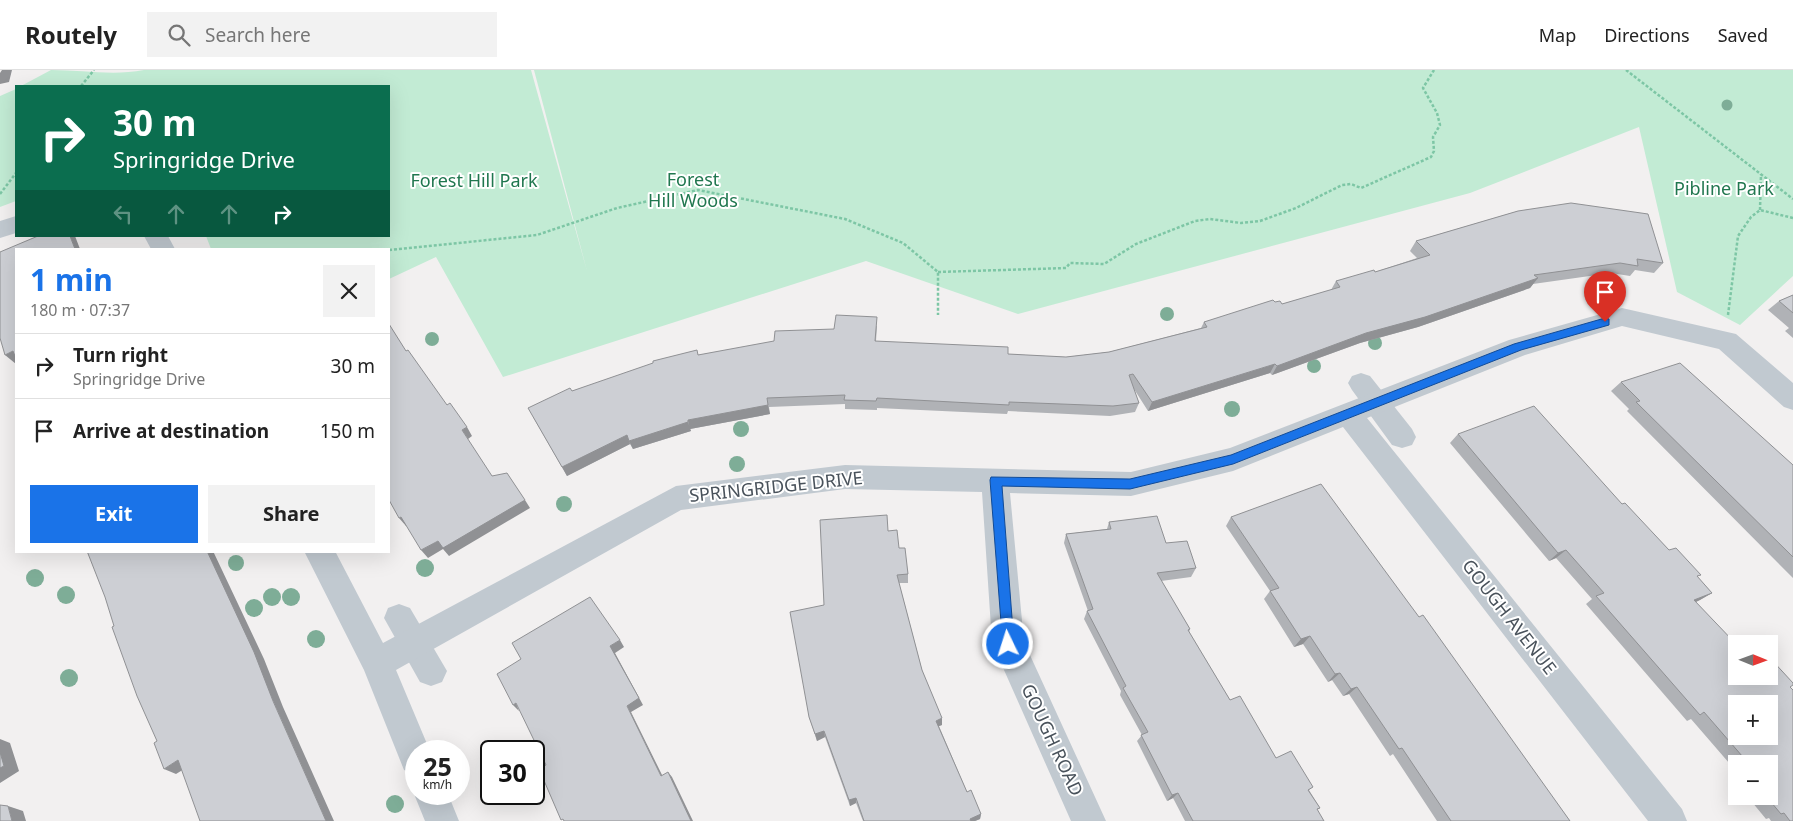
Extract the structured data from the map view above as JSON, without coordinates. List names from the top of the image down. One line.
{"streets":{"street":["SPRINGRIDGE DRIVE","GOUGH AVENUE","GOUGH ROAD"]},"crossings":[["SPRINGRIDGE DRIVE","GOUGH AVENUE"],["SPRINGRIDGE DRIVE","GOUGH ROAD"]],"parks":["Forest Hill Woods","Forest Hill Park","Pibline Park"],"north":"right","page":{"header":"Routely","search":"Search here","nav":["Map","Directions","Saved"],"turn":["30 m","Springridge Drive"],"heading":["1 min","180 m · 07:37"],"list":[{"name":"Turn right","note":"Springridge Drive","value":"30 m"},{"name":"Arrive at destination","value":"150 m"}],"buttons":["Exit","Share"],"map_buttons":["+","−"],"speed":"25 km/h","limit":"30"}}
